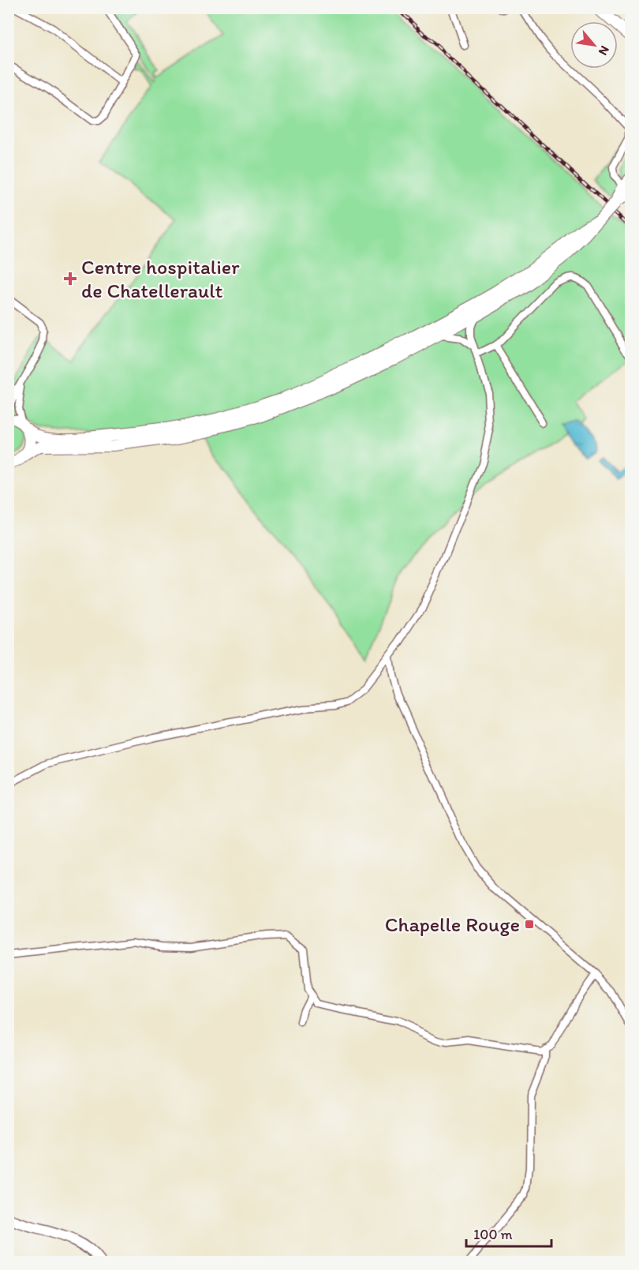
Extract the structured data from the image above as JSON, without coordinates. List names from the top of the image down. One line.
{"places":{"health":["Centre hospitalier de Chatellerault"],"transit":["Chapelle Rouge"]},"scale_bar":"100 m","north":"bottom right"}
